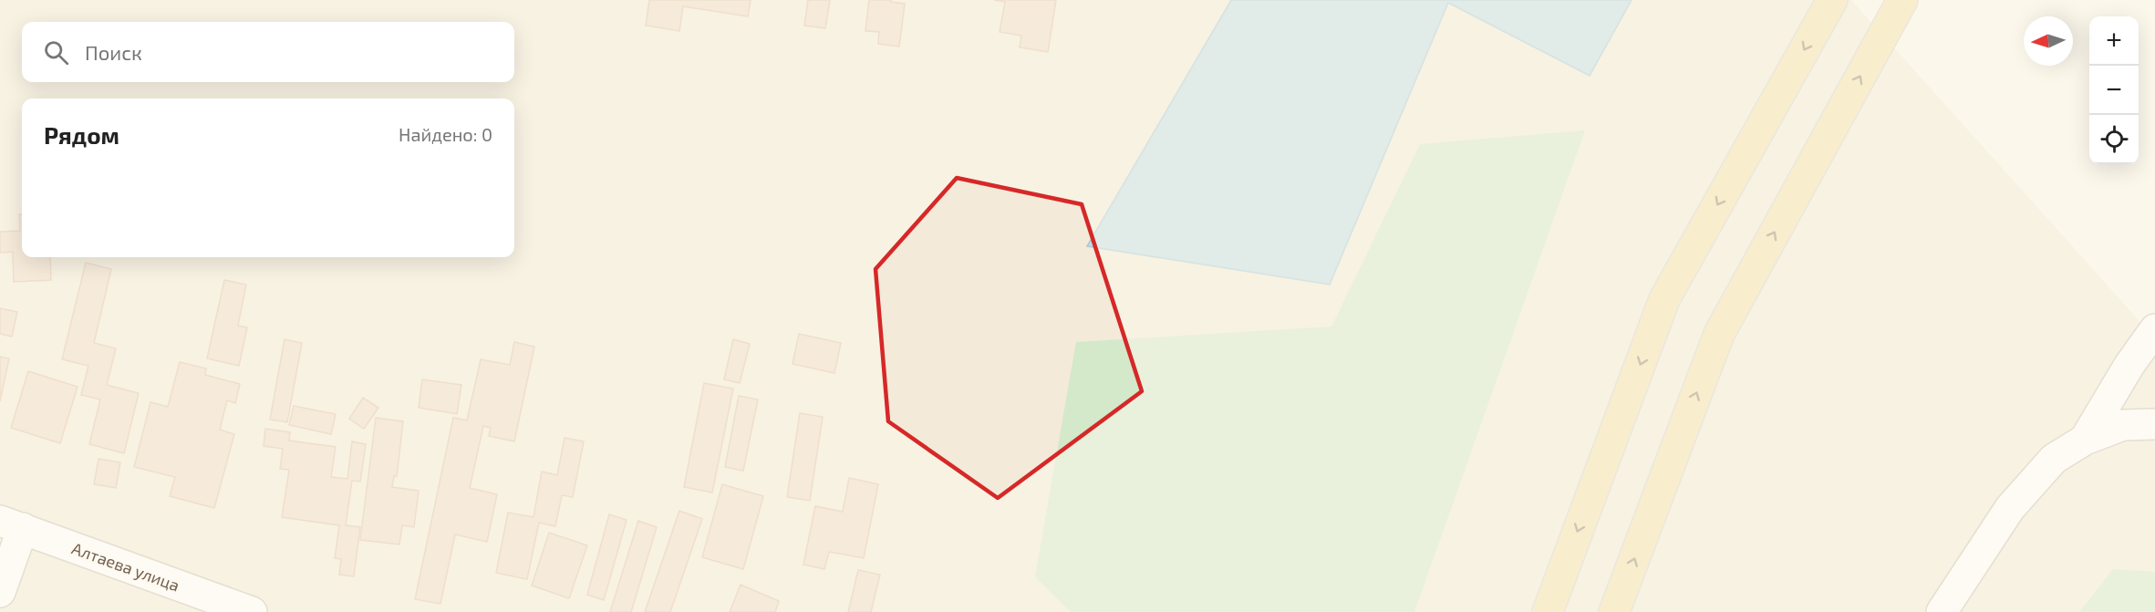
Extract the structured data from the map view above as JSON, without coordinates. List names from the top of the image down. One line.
{"streets":{"street":["Алтаева улица"]},"north":"left","page":{"map_buttons":["+","−"],"search":"Поиск","heading":["Рядом","Найдено: 0"]}}
